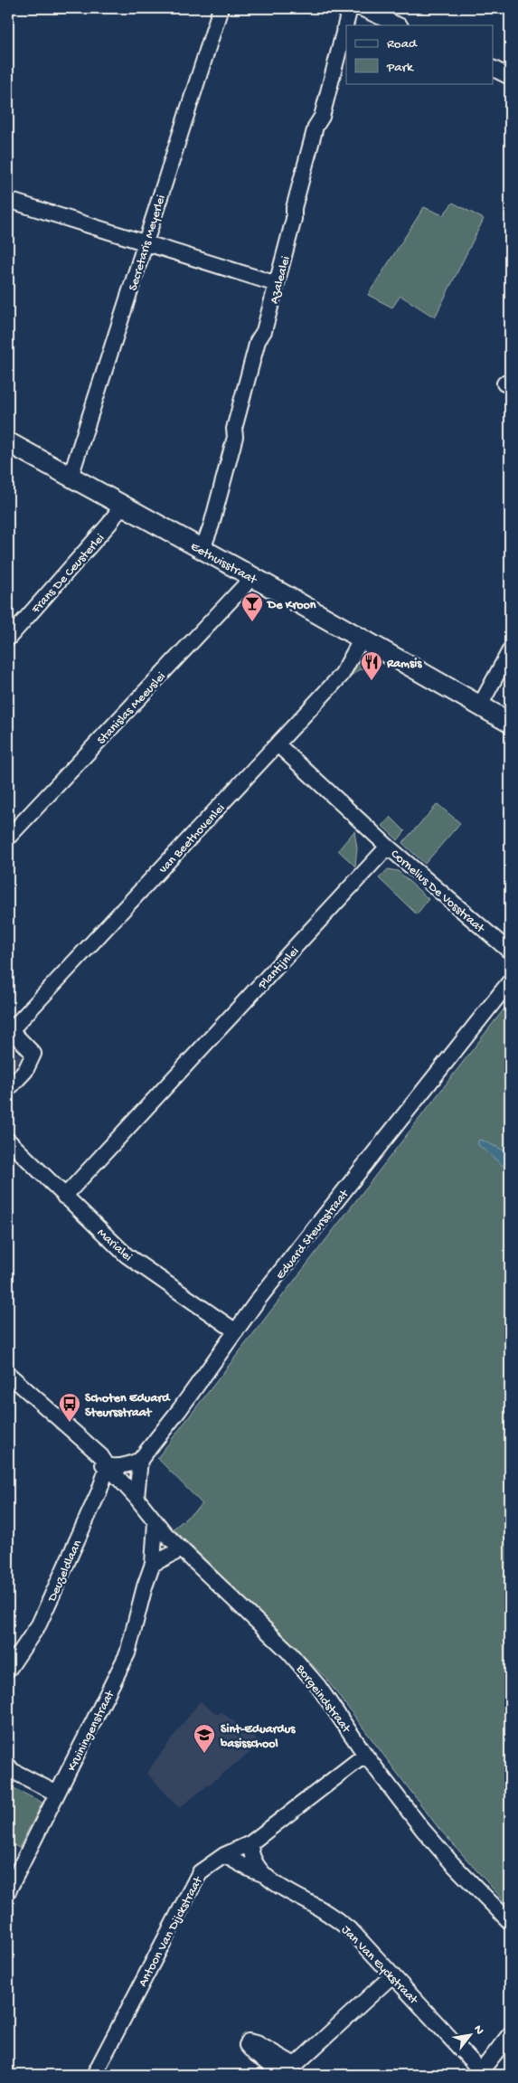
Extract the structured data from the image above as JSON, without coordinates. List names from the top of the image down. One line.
{"streets":{"main road":["Eethuisstraat"],"street":["Secretaris Meyerlei","Azalealei","Frans De Ceusterlei","Stanislas Meeuslei","van Beethovenlei","Cornelius De Vosstraat","Plantijnlei","Eduard Steursstraat","Marialei","Deuzeldlaan","Borgeindstraat","Kruiningenstraat","Antoon Van Dijckstraat","Jan Van Eyckstraat"]},"crossings":[["Secretaris Meyerlei","Eethuisstraat"],["Azalealei","Eethuisstraat"],["Eethuisstraat","Frans De Ceusterlei"],["Eethuisstraat","Stanislas Meeuslei"],["Eethuisstraat","van Beethovenlei"],["Cornelius De Vosstraat","Plantijnlei"],["Plantijnlei","Marialei"],["Eduard Steursstraat","Marialei"],["Deuzeldlaan","Borgeindstraat"],["Borgeindstraat","Kruiningenstraat"],["Borgeindstraat","Antoon Van Dijckstraat"],["Antoon Van Dijckstraat","Jan Van Eyckstraat"]],"places":{"bar":["De Kroon"],"restaurant":["Ramsis"],"bus stop":["Schoten Eduard Steursstraat"],"school or university":["Sint-Eduardus basisschool"]},"legend":["Road","Park"],"north":"top right"}
